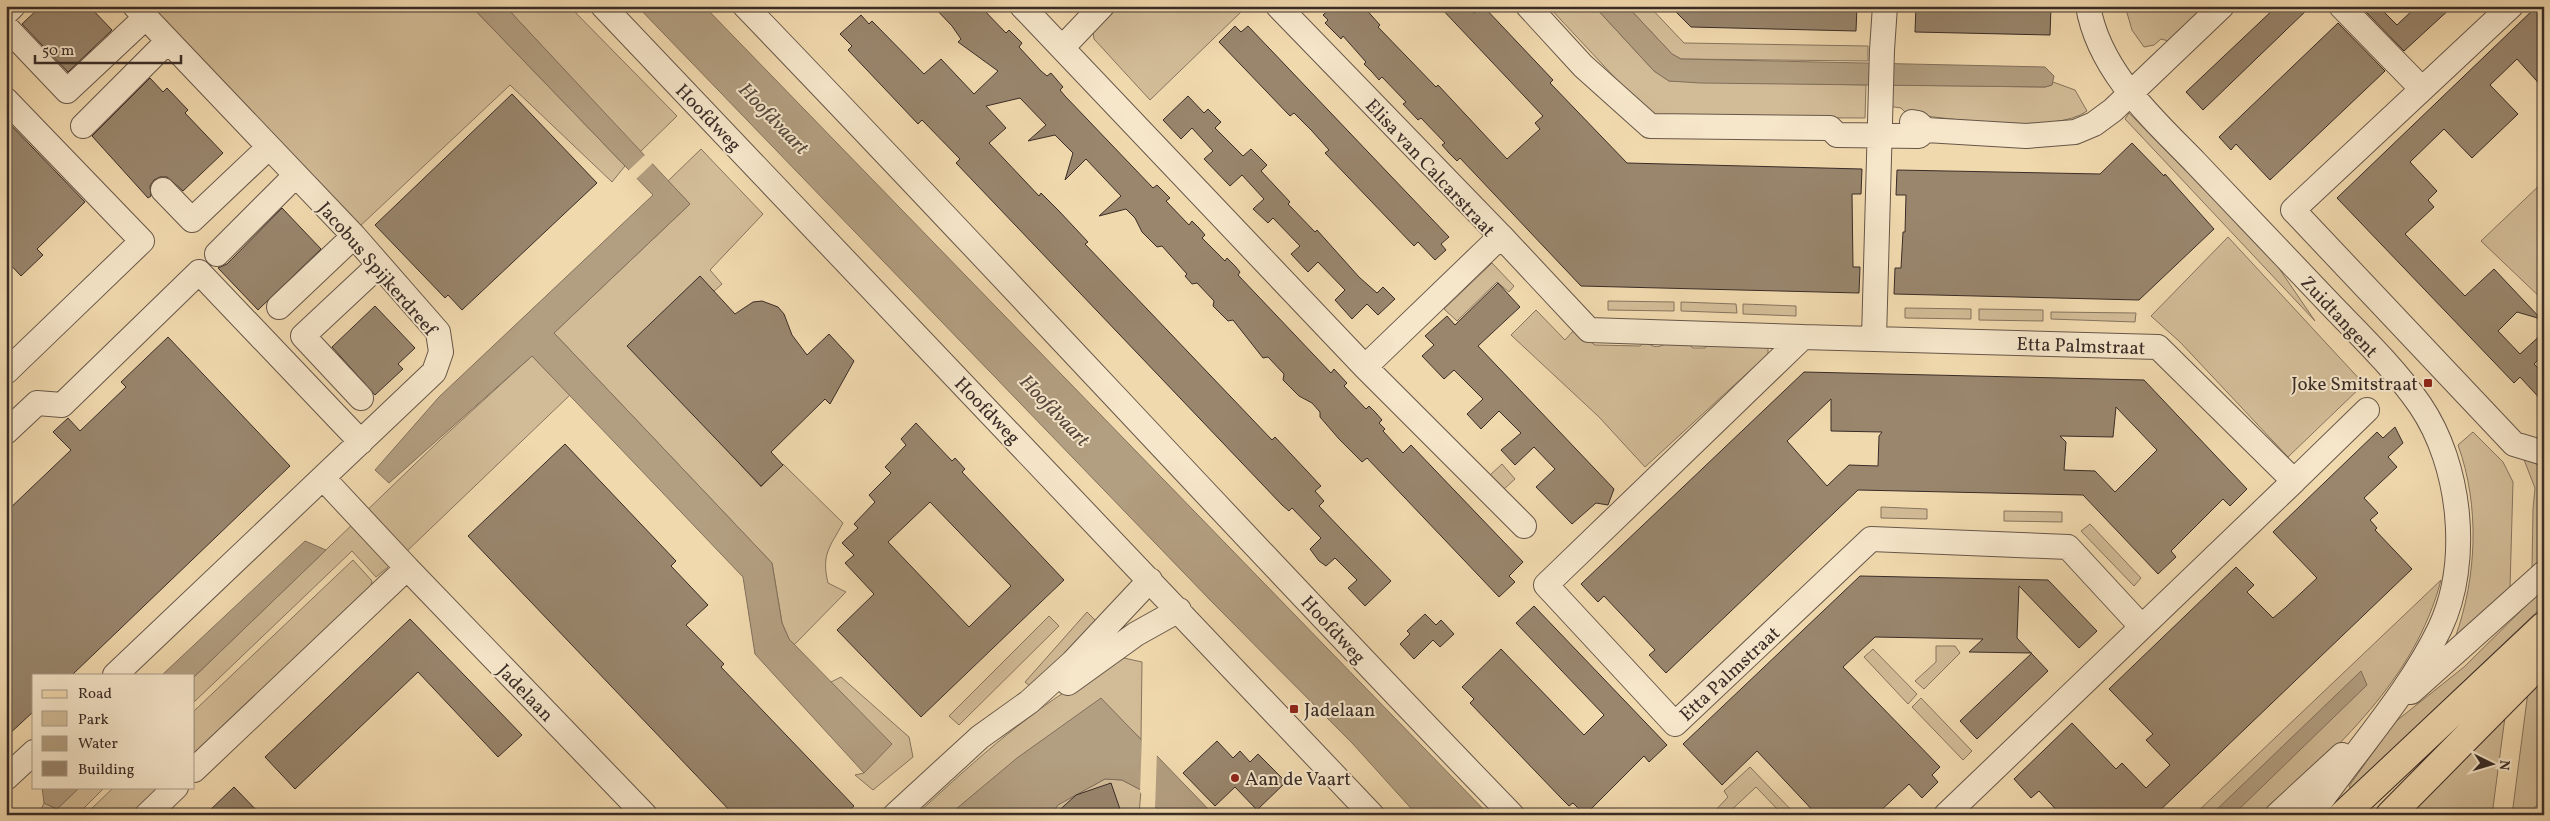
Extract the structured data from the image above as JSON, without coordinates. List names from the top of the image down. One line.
{"streets":{"street":["Hoofdweg","Elisa van Calcarstraat","Jacobus Spijkerdreef","Zuidtangent","Etta Palmstraat","Jadelaan"]},"crossings":[["Elisa van Calcarstraat","Etta Palmstraat"],["Jacobus Spijkerdreef","Jadelaan"]],"water":["Hoofdvaart"],"places":{"transit":["Joke Smitstraat","Jadelaan"],"other":["Aan de Vaart"]},"legend":["Road","Park","Water","Building"],"scale_bar":"50 m","north":"right"}
